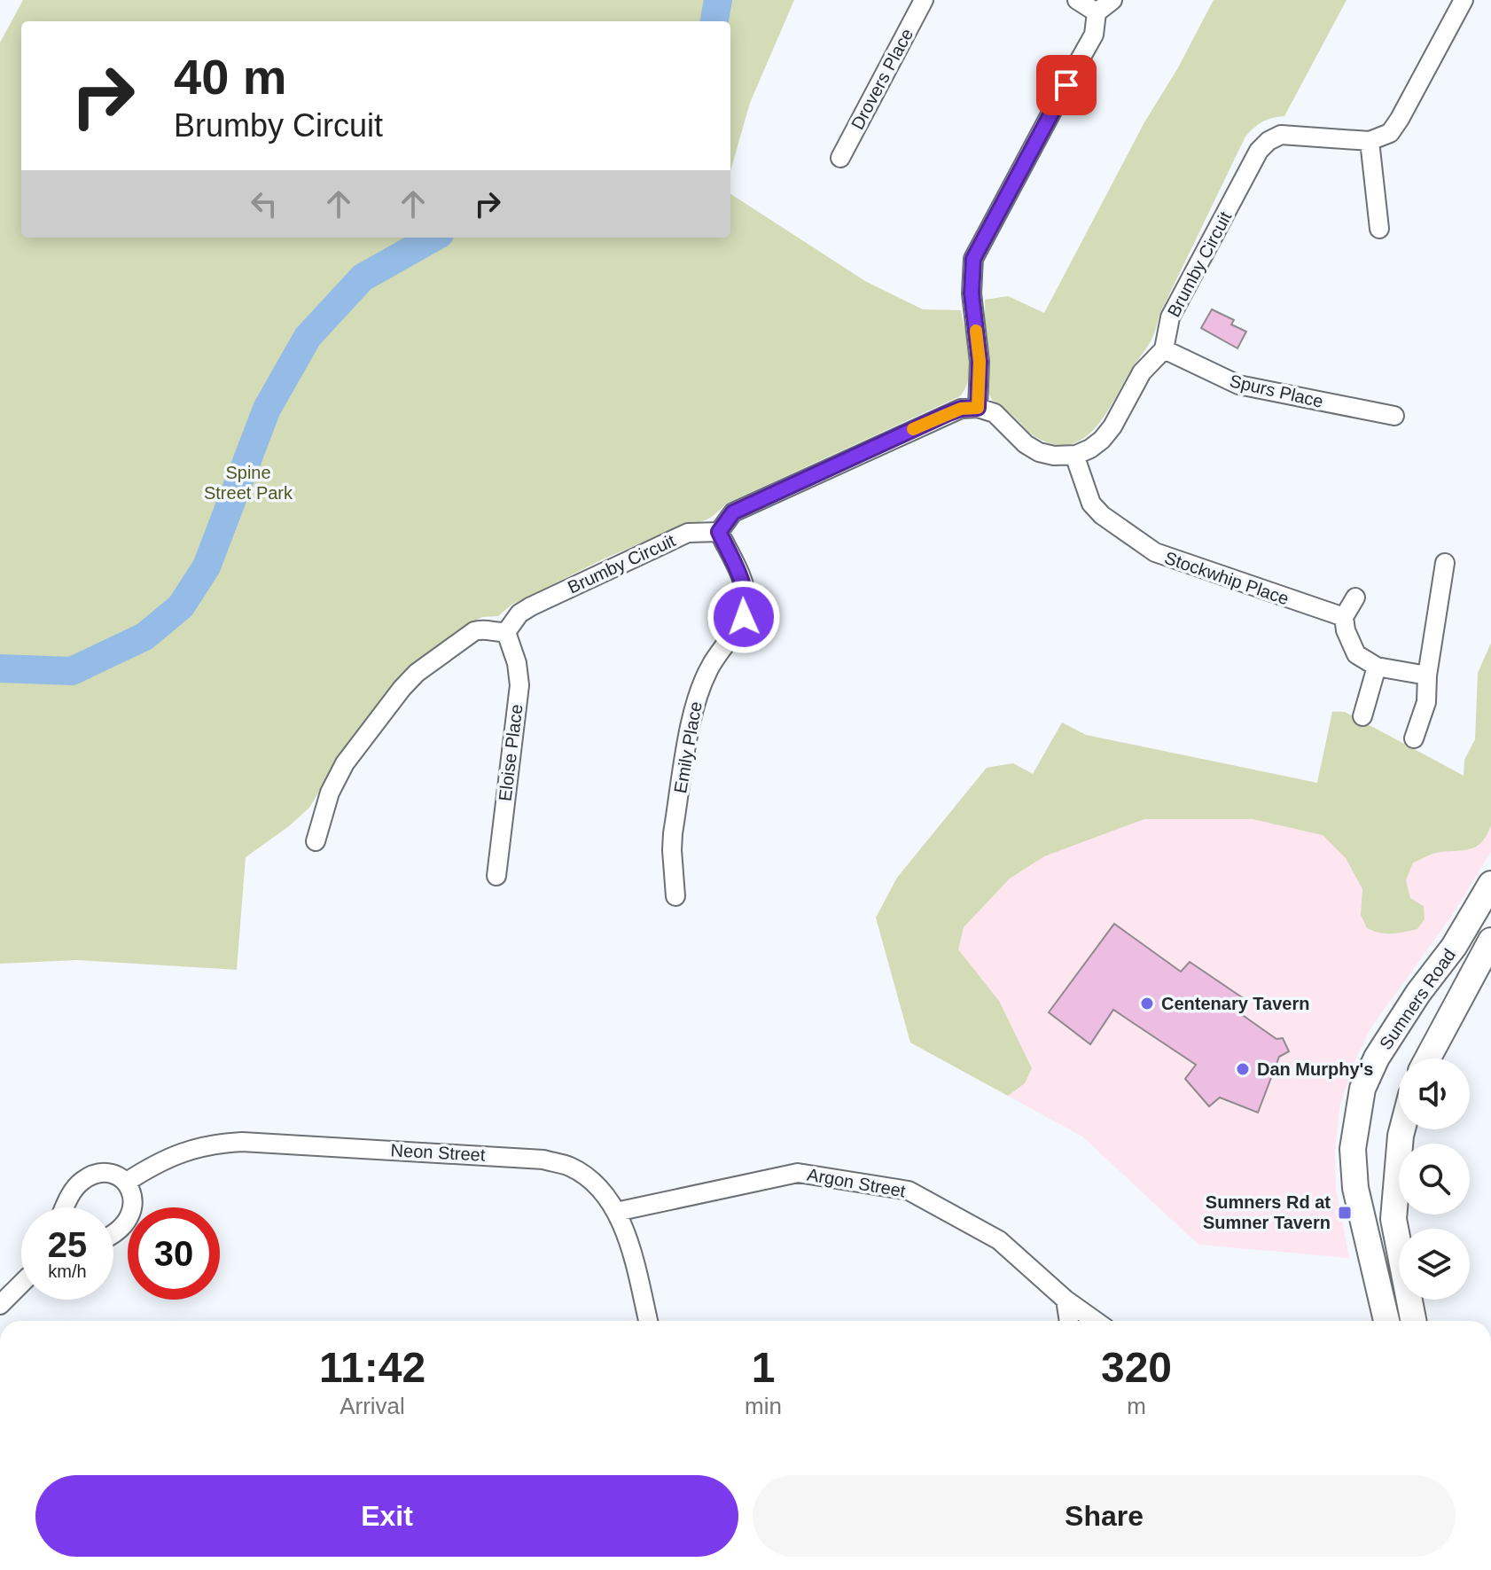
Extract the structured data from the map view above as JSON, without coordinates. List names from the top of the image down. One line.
{"streets":{"main road":["Sumners Road"],"street":["Drovers Place","Brumby Circuit","Spurs Place","Stockwhip Place","Emily Place","Eloise Place","Neon Street","Argon Street"]},"crossings":[["Brumby Circuit","Spurs Place"],["Brumby Circuit","Stockwhip Place"],["Brumby Circuit","Emily Place"],["Brumby Circuit","Eloise Place"],["Neon Street","Argon Street"]],"parks":["Spine Street Park"],"places":{"other":["Centenary Tavern","Dan Murphy's"],"transit":["Sumners Rd at Sumner Tavern"]},"page":{"turn":["40 m","Brumby Circuit"],"speed":"25 km/h","limit":"30","eta":["11:42","Arrival","1","min","320","m"],"buttons":["Exit","Share"]}}
